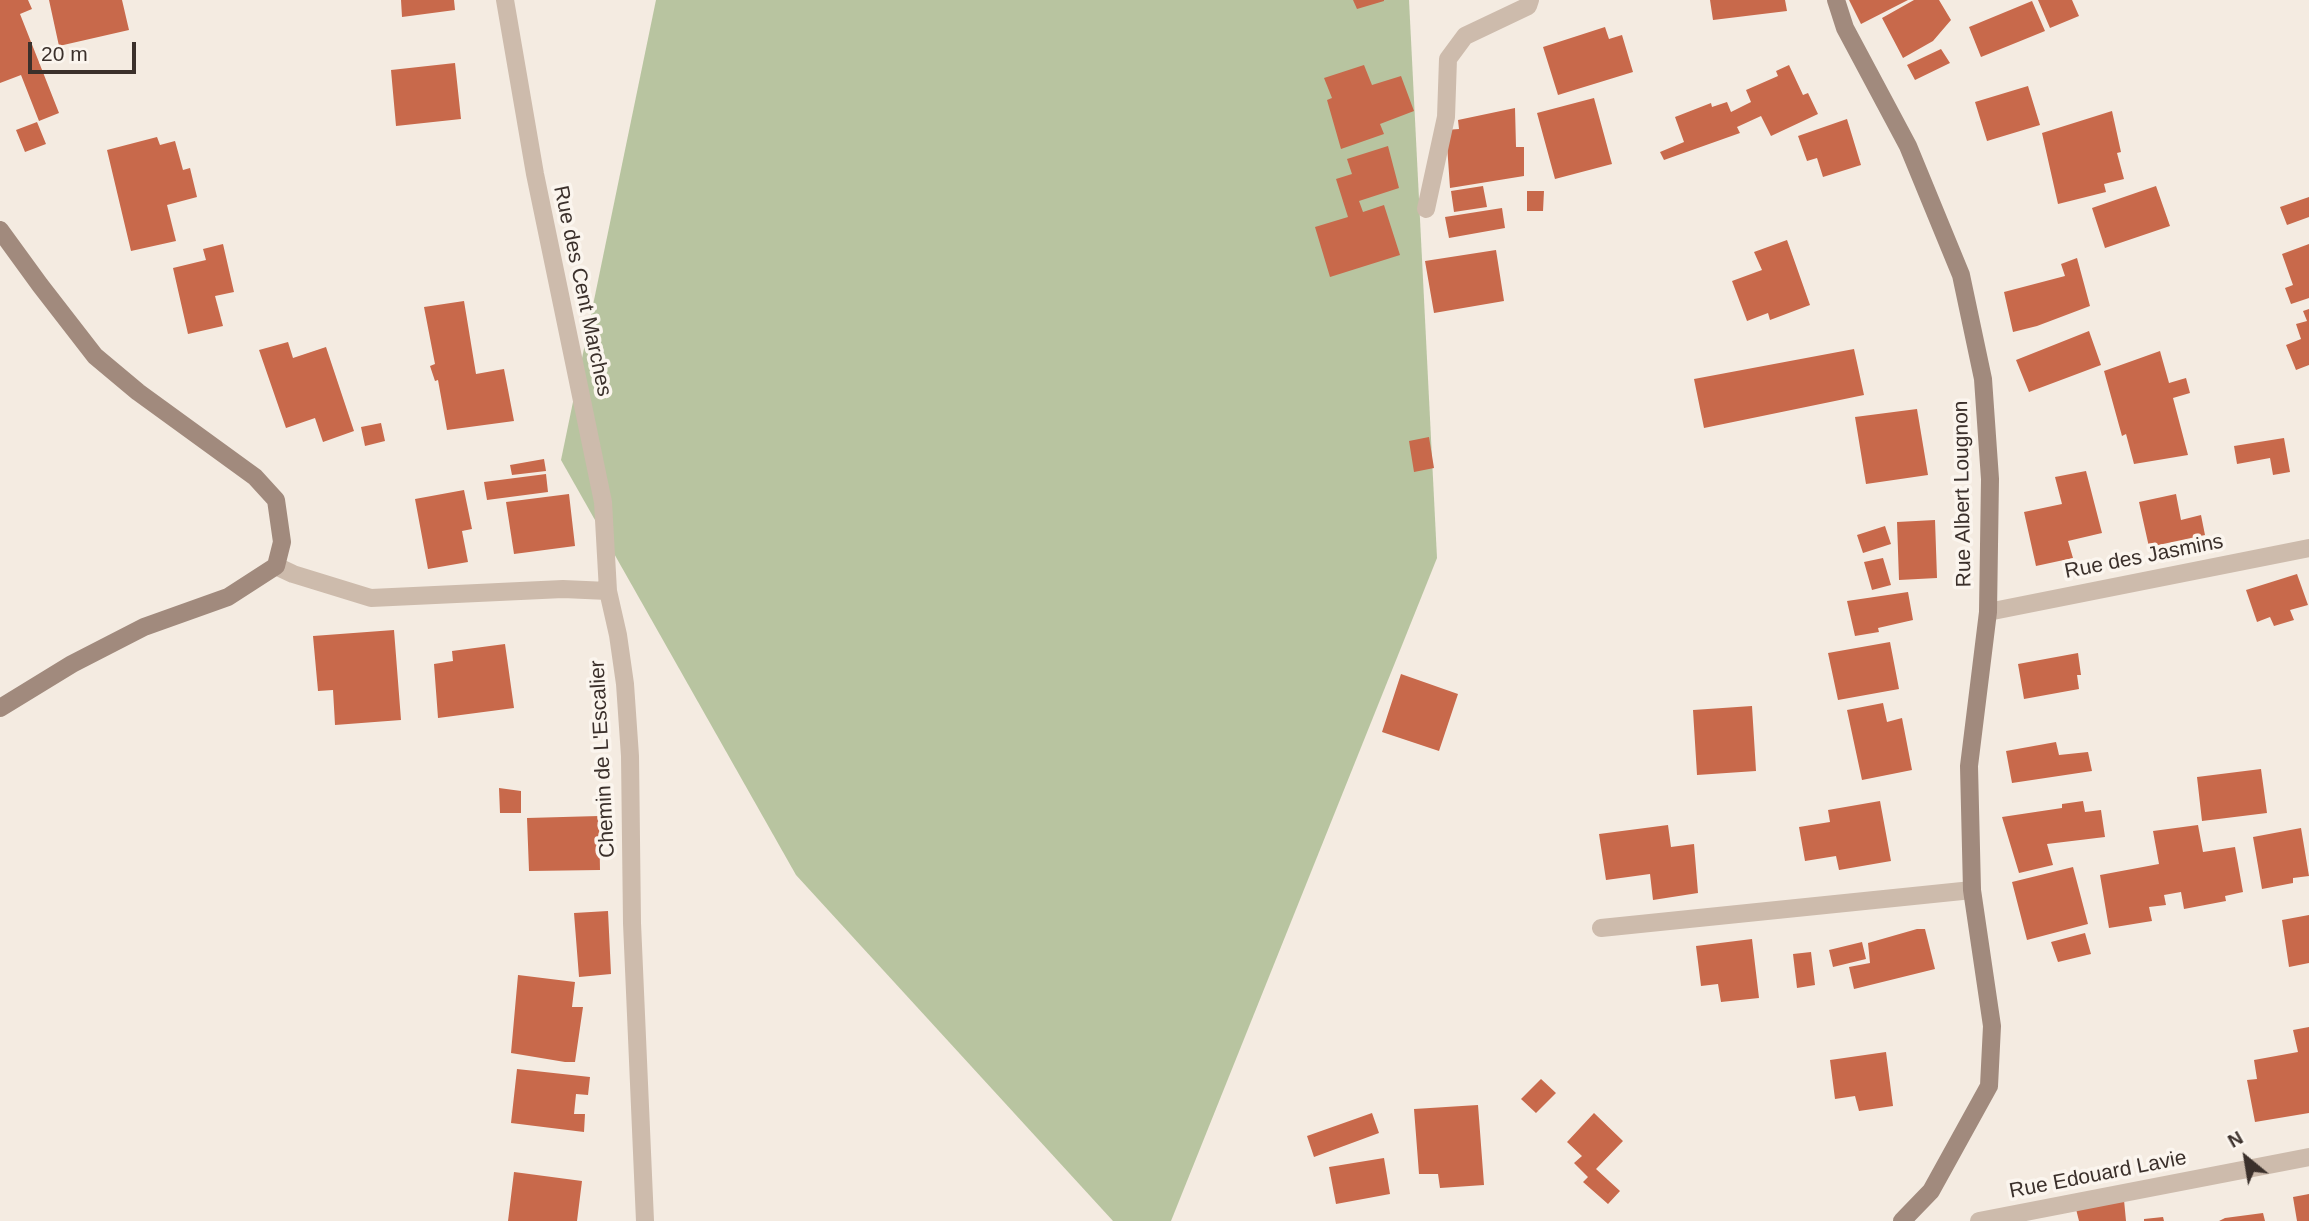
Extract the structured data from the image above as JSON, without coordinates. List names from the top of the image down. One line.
{"streets":{"street":["Rue des Cent Marches","Rue Albert Lougnon","Rue des Jasmins","Chemin de L'Escalier","Rue Edouard Lavie"]},"crossings":[["Rue des Cent Marches","Chemin de L'Escalier"],["Rue Albert Lougnon","Rue des Jasmins"]],"scale_bar":"20 m","north":"top left"}
